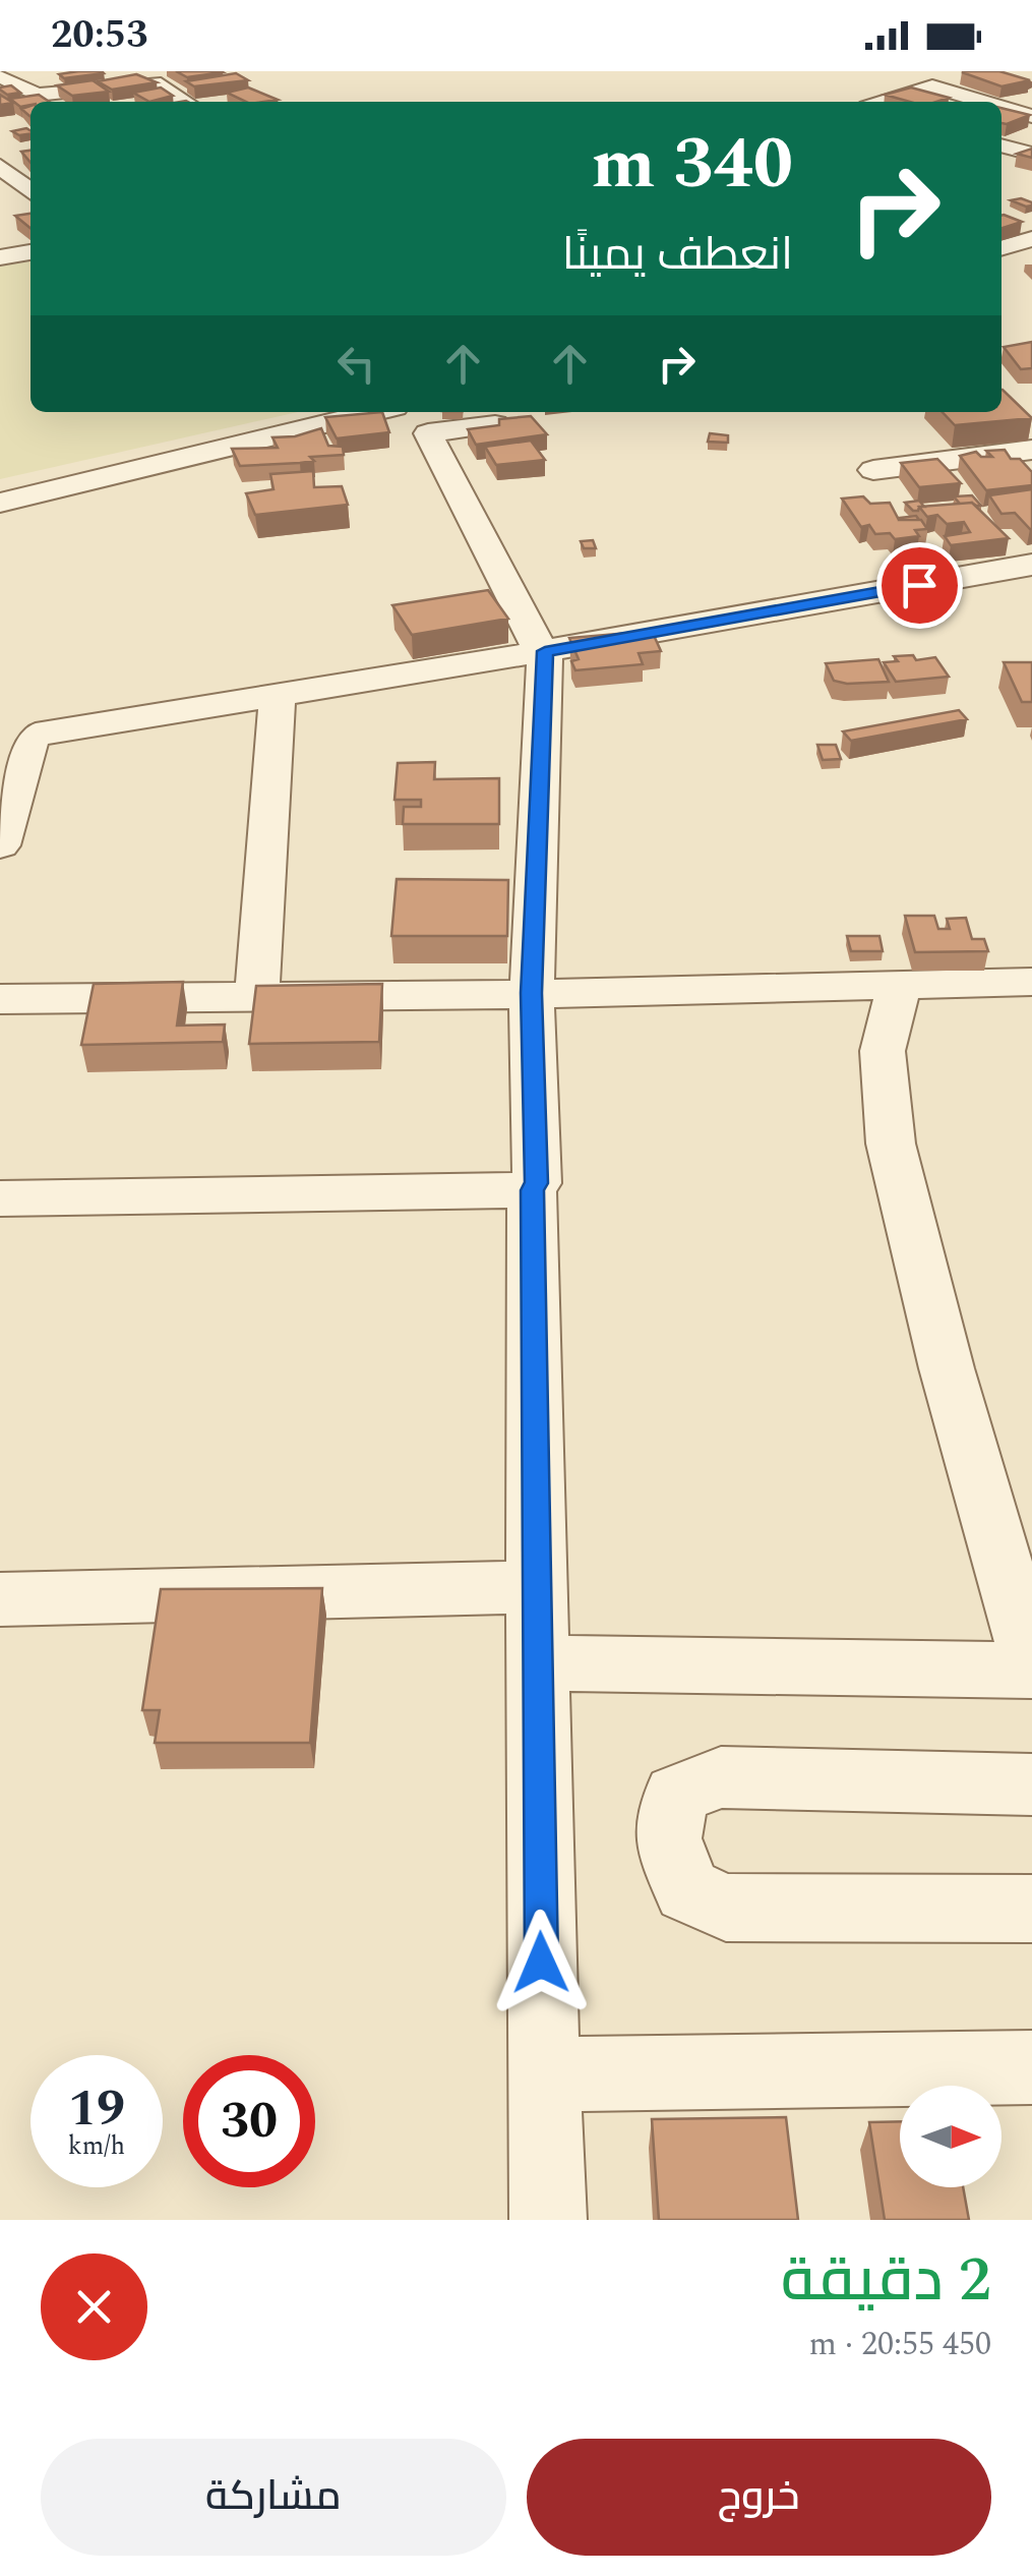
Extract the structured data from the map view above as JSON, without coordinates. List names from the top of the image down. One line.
{"north":"right","page":{"status":"20:53","turn":["340 m","انعطف يمينًا"],"speed":"19 km/h","limit":"30","heading":["2 دقيقة","450 m · 20:55"],"buttons":["خروج","مشاركة"]}}
